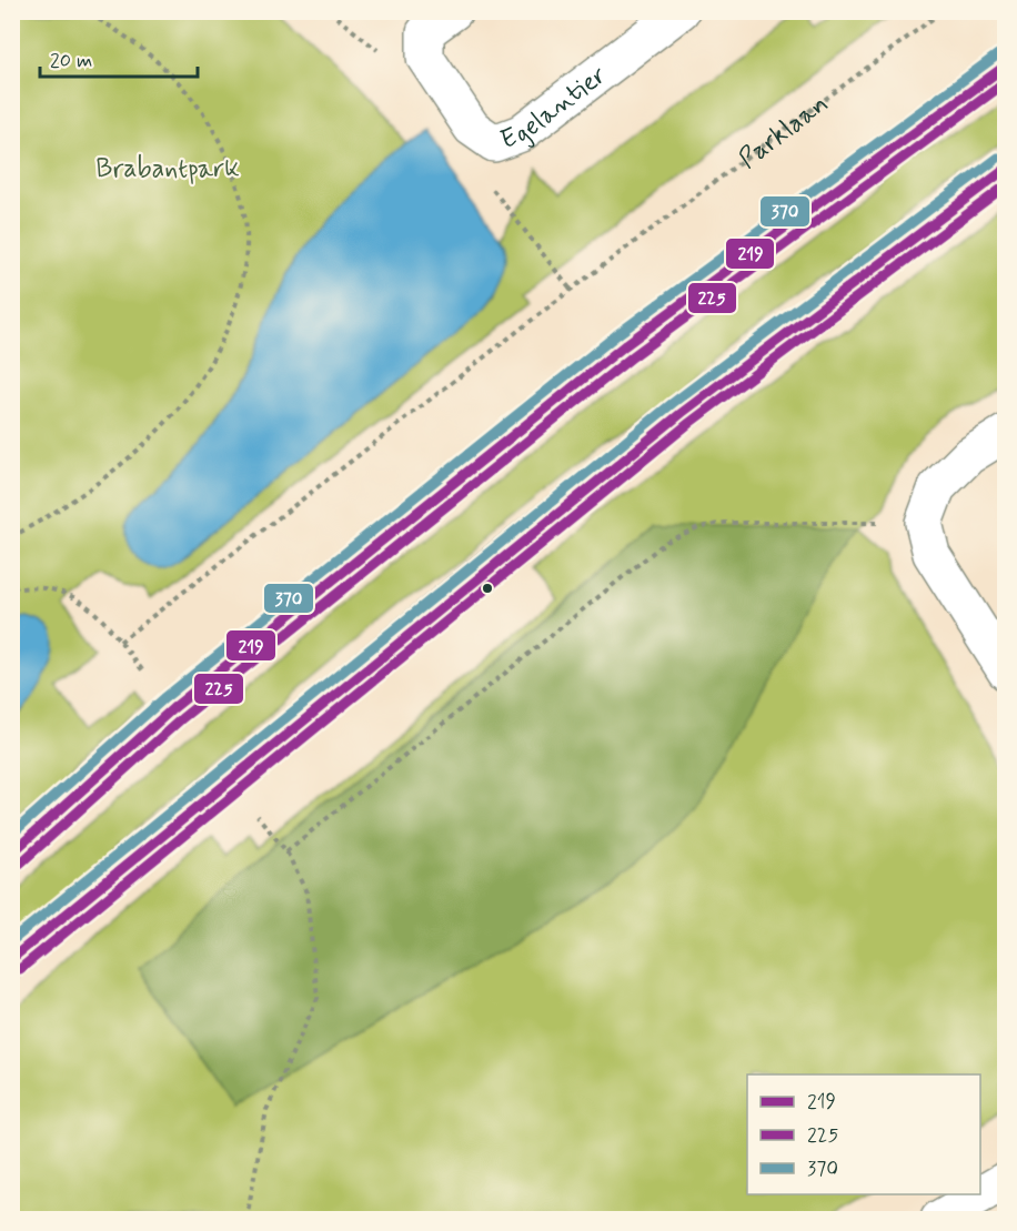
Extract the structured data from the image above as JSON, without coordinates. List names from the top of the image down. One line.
{"streets":{"street":["Egelantier"],"path":["Parklaan"]},"parks":["Brabantpark"],"lines":["transit line 370","transit line 219","transit line 225"],"legend":["219","225","370"],"scale_bar":"20 m"}
